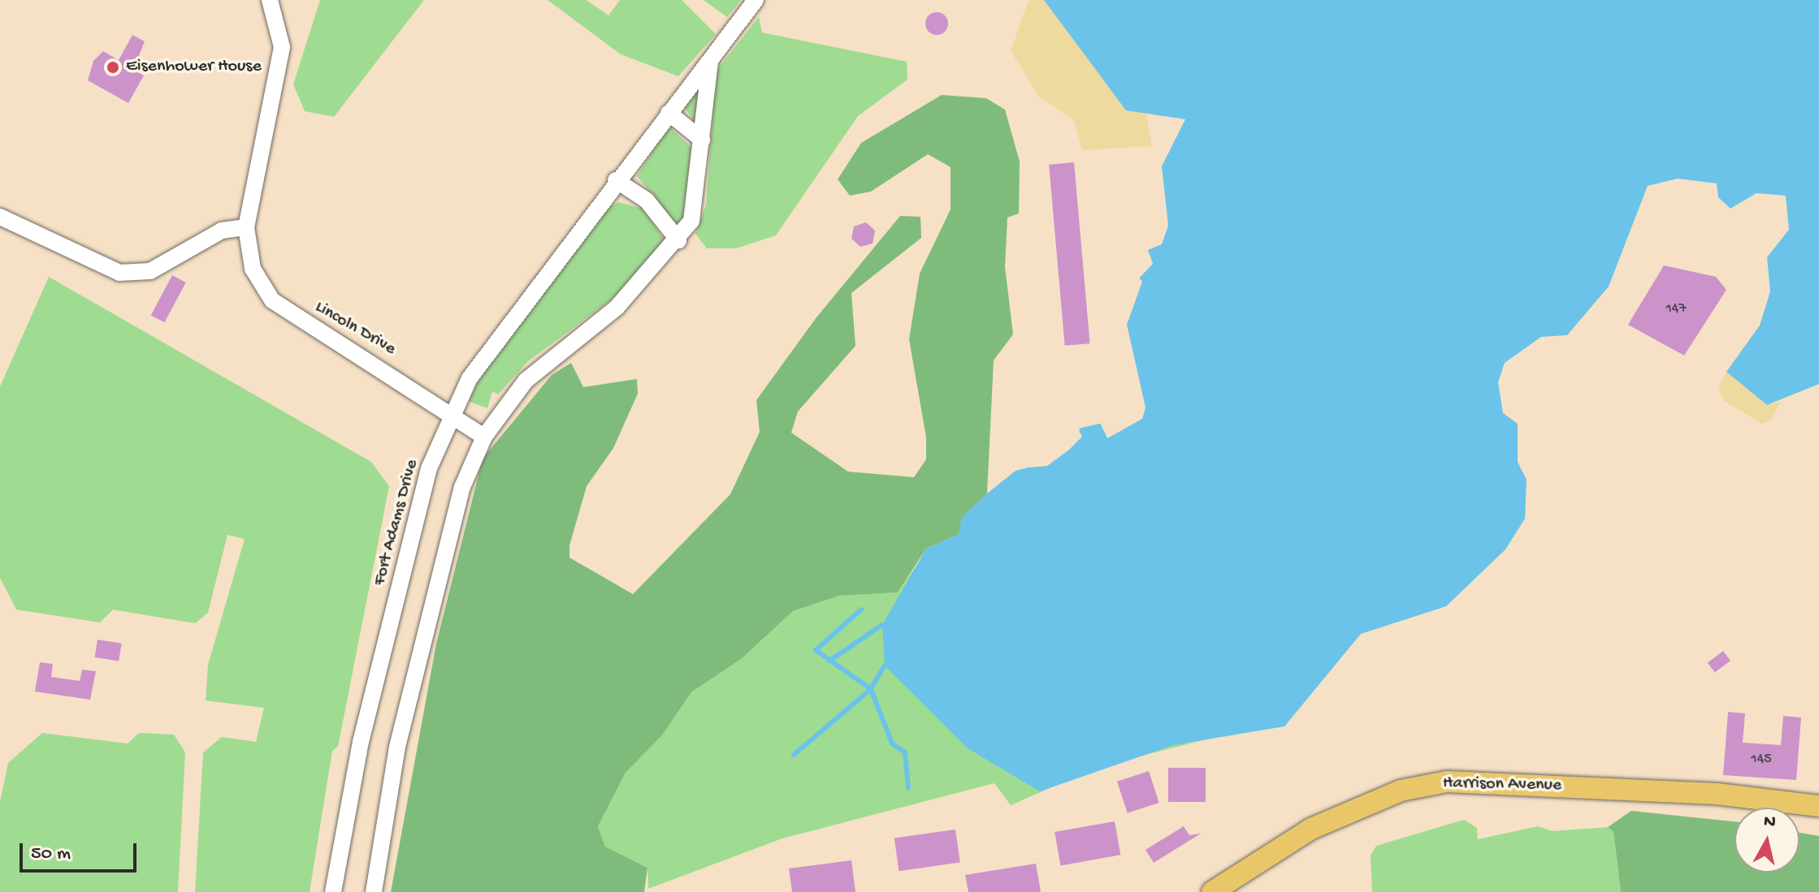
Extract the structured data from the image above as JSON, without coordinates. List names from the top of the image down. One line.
{"streets":{"main road":["Harrison Avenue"],"street":["Lincoln Drive","Fort Adams Drive"]},"crossings":[["Lincoln Drive","Fort Adams Drive"]],"places":["Eisenhower House"],"house_numbers":["147","145"],"scale_bar":"50 m","north":"top"}
